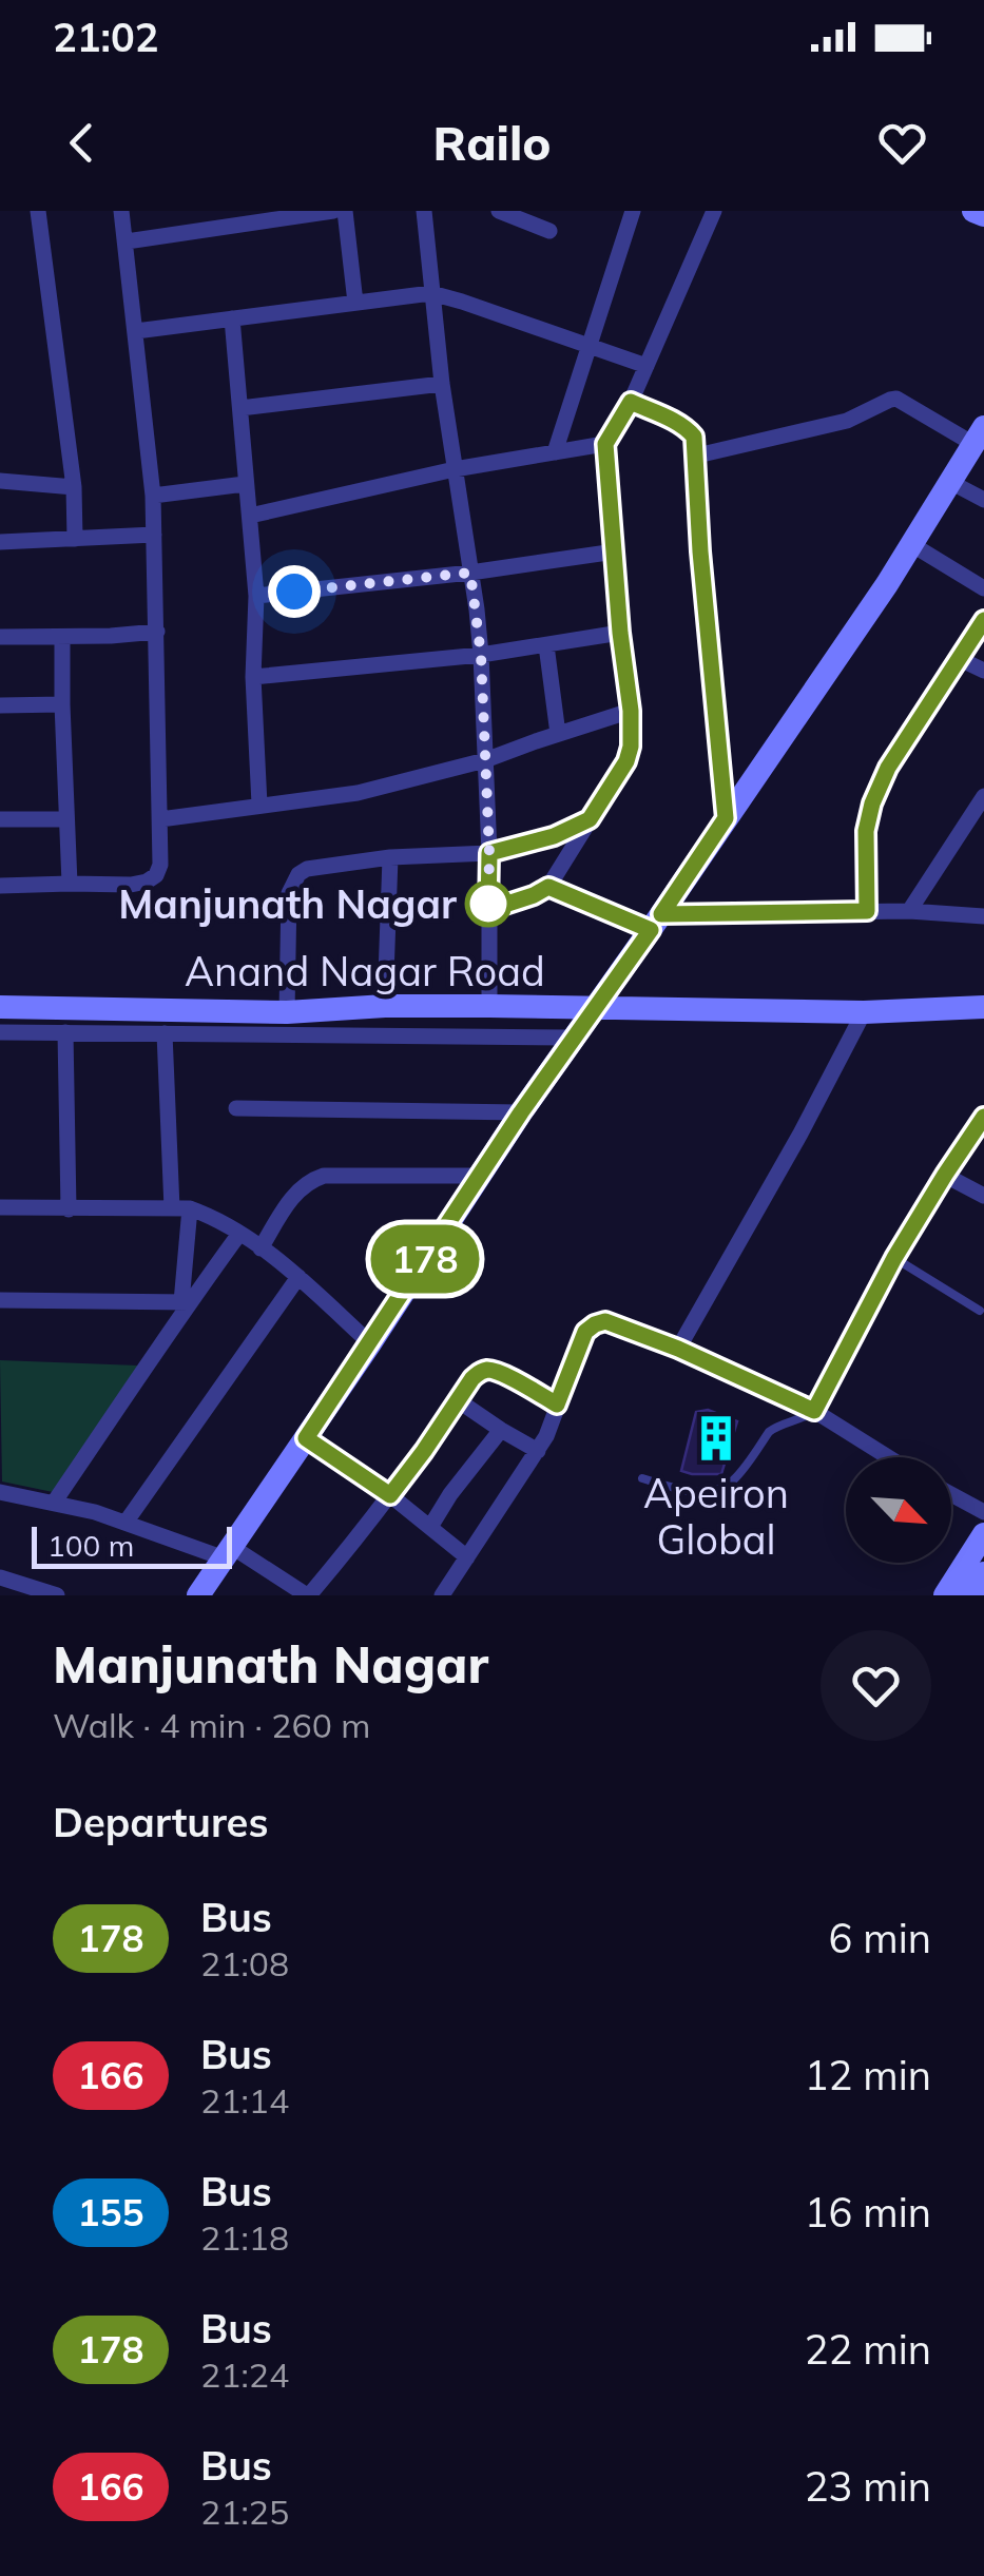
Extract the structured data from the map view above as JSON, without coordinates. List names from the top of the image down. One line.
{"streets":{"street":["Anand Nagar Road"]},"places":{"other":["Manjunath Nagar"],"building":["Apeiron Global"]},"lines":["bus line 178"],"scale_bar":"100 m","north":"bottom right","page":{"status":"21:02","header":"Railo","on_map":"178","scale":"100 m","heading":[["Manjunath Nagar","Walk · 4 min · 260 m"],"Departures"],"list":[{"mark":"178","name":"Bus","note":"21:08","value":"6 min"},{"mark":"166","name":"Bus","note":"21:14","value":"12 min"},{"mark":"155","name":"Bus","note":"21:18","value":"16 min"},{"mark":"178","name":"Bus","note":"21:24","value":"22 min"},{"mark":"166","name":"Bus","note":"21:25","value":"23 min"}]}}
